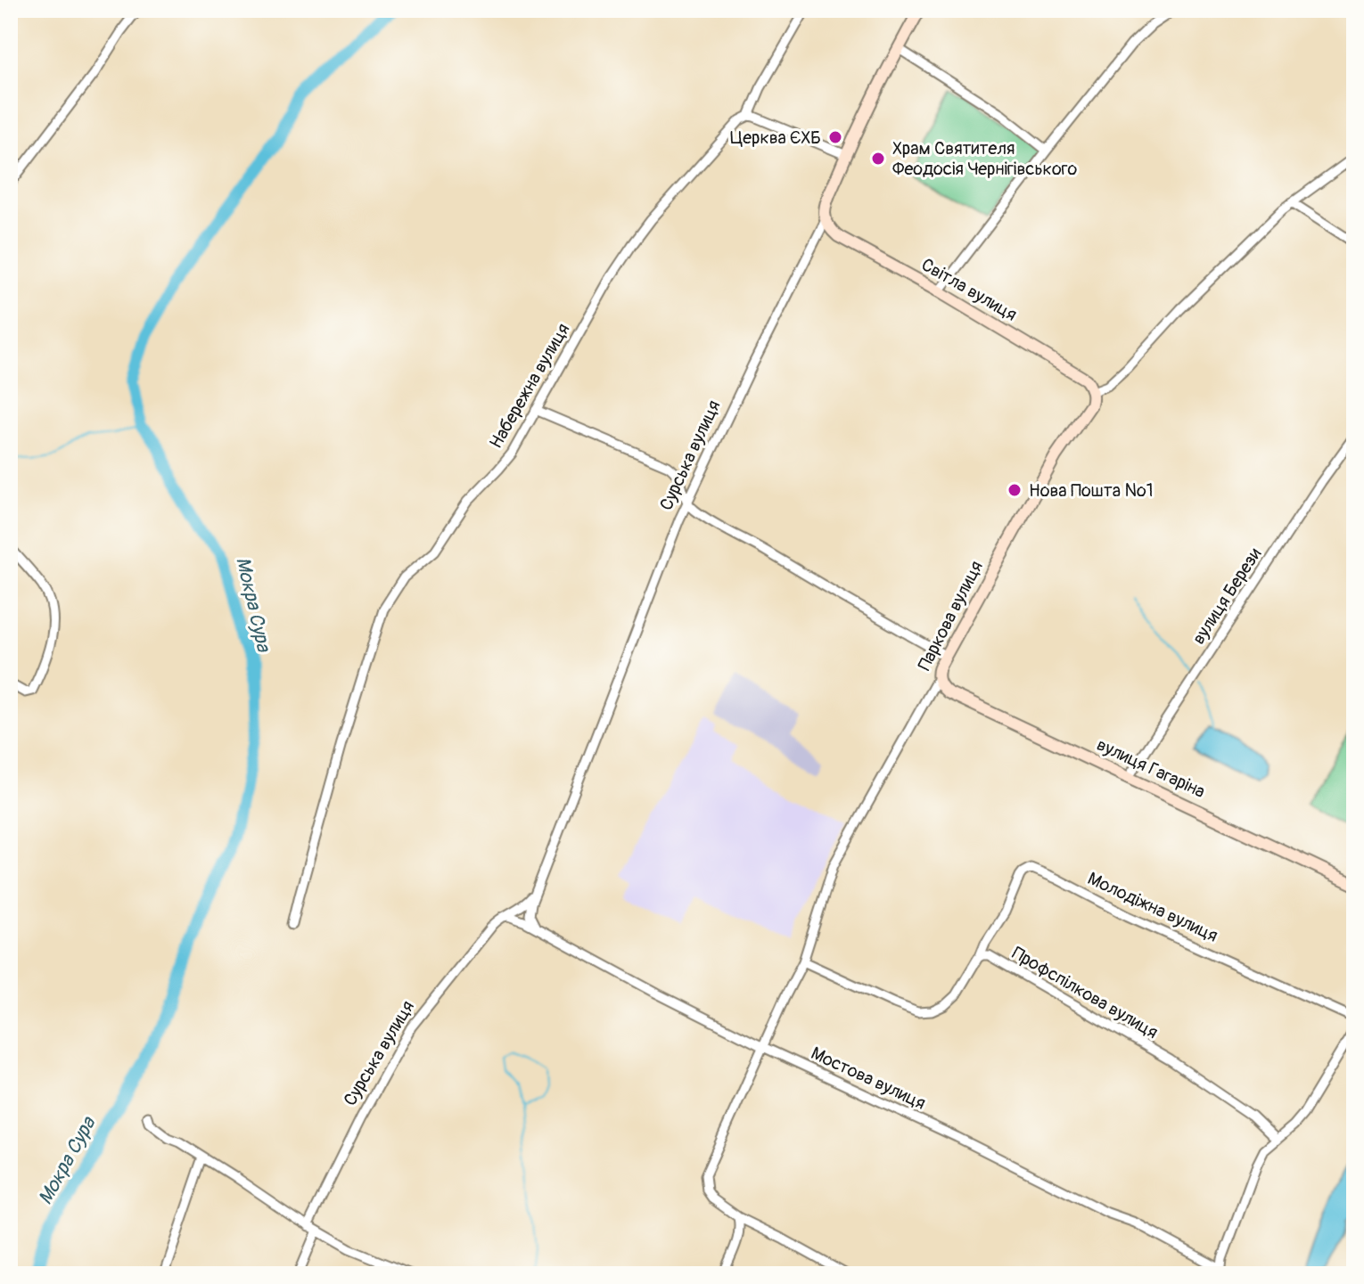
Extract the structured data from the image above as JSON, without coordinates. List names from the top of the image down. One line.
{"streets":{"street":["Світла вулиця","Набережна вулиця","Сурська вулиця","вулиця Берези","Паркова вулиця","вулиця Гагаріна","Молодіжна вулиця","Профспілкова вулиця","Мостова вулиця"]},"crossings":[["Світла вулиця","Сурська вулиця"],["Світла вулиця","Паркова вулиця"],["Сурська вулиця","Мостова вулиця"],["вулиця Берези","вулиця Гагаріна"],["Паркова вулиця","вулиця Гагаріна"],["Паркова вулиця","Мостова вулиця"],["Молодіжна вулиця","Профспілкова вулиця"]],"water":["Мокра Сура"],"places":["Церква ЄХБ","Храм Святителя Феодосія Чернігівського","Нова Пошта №1"]}
